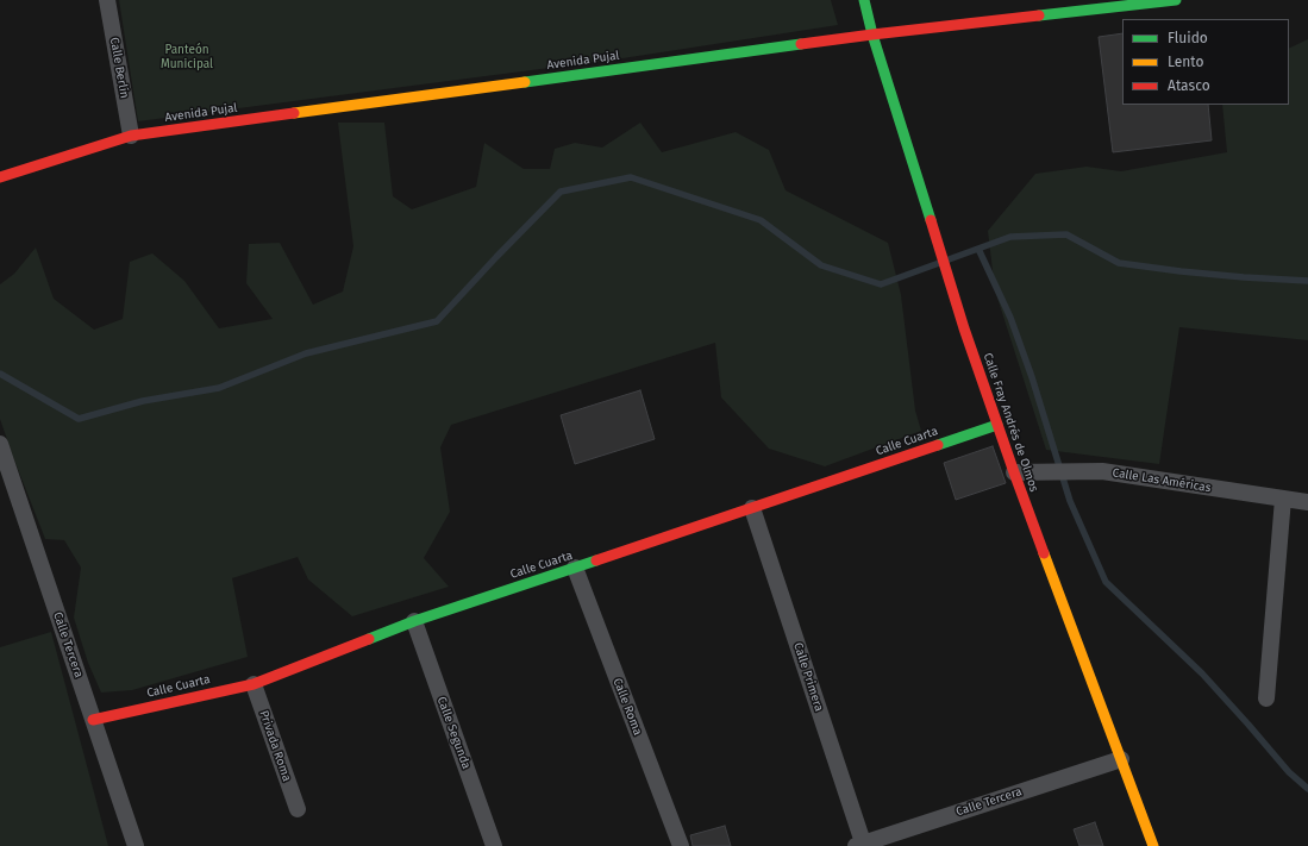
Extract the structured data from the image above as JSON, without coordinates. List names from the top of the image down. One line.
{"streets":{"street":["Avenida Pujal","Calle Berlín","Calle Fray Andrés de Olmos","Calle Cuarta","Calle Las Américas","Calle Tercera","Calle Primera","Calle Roma","Calle Segunda","Privada Roma"]},"crossings":[["Avenida Pujal","Calle Berlín"],["Avenida Pujal","Calle Fray Andrés de Olmos"],["Calle Fray Andrés de Olmos","Calle Cuarta"],["Calle Fray Andrés de Olmos","Calle Las Américas"],["Calle Fray Andrés de Olmos","Calle Tercera"],["Calle Cuarta","Calle Tercera"],["Calle Cuarta","Calle Primera"],["Calle Cuarta","Calle Roma"],["Calle Cuarta","Calle Segunda"],["Calle Cuarta","Privada Roma"],["Calle Tercera","Calle Primera"]],"parks":["Panteón Municipal"],"legend":["Fluido","Lento","Atasco"]}
